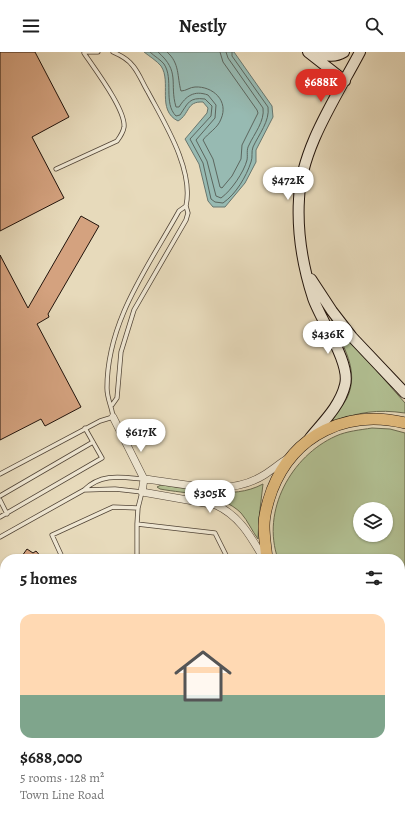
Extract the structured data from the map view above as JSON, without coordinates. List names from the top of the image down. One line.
{"page":{"header":"Nestly","price":["$688K","$472K","$436K","$617K","$305K"],"heading":"5 homes","list":[{"name":"$688,000","note":"5 rooms · 128 m² · Town Line Road"}]}}
